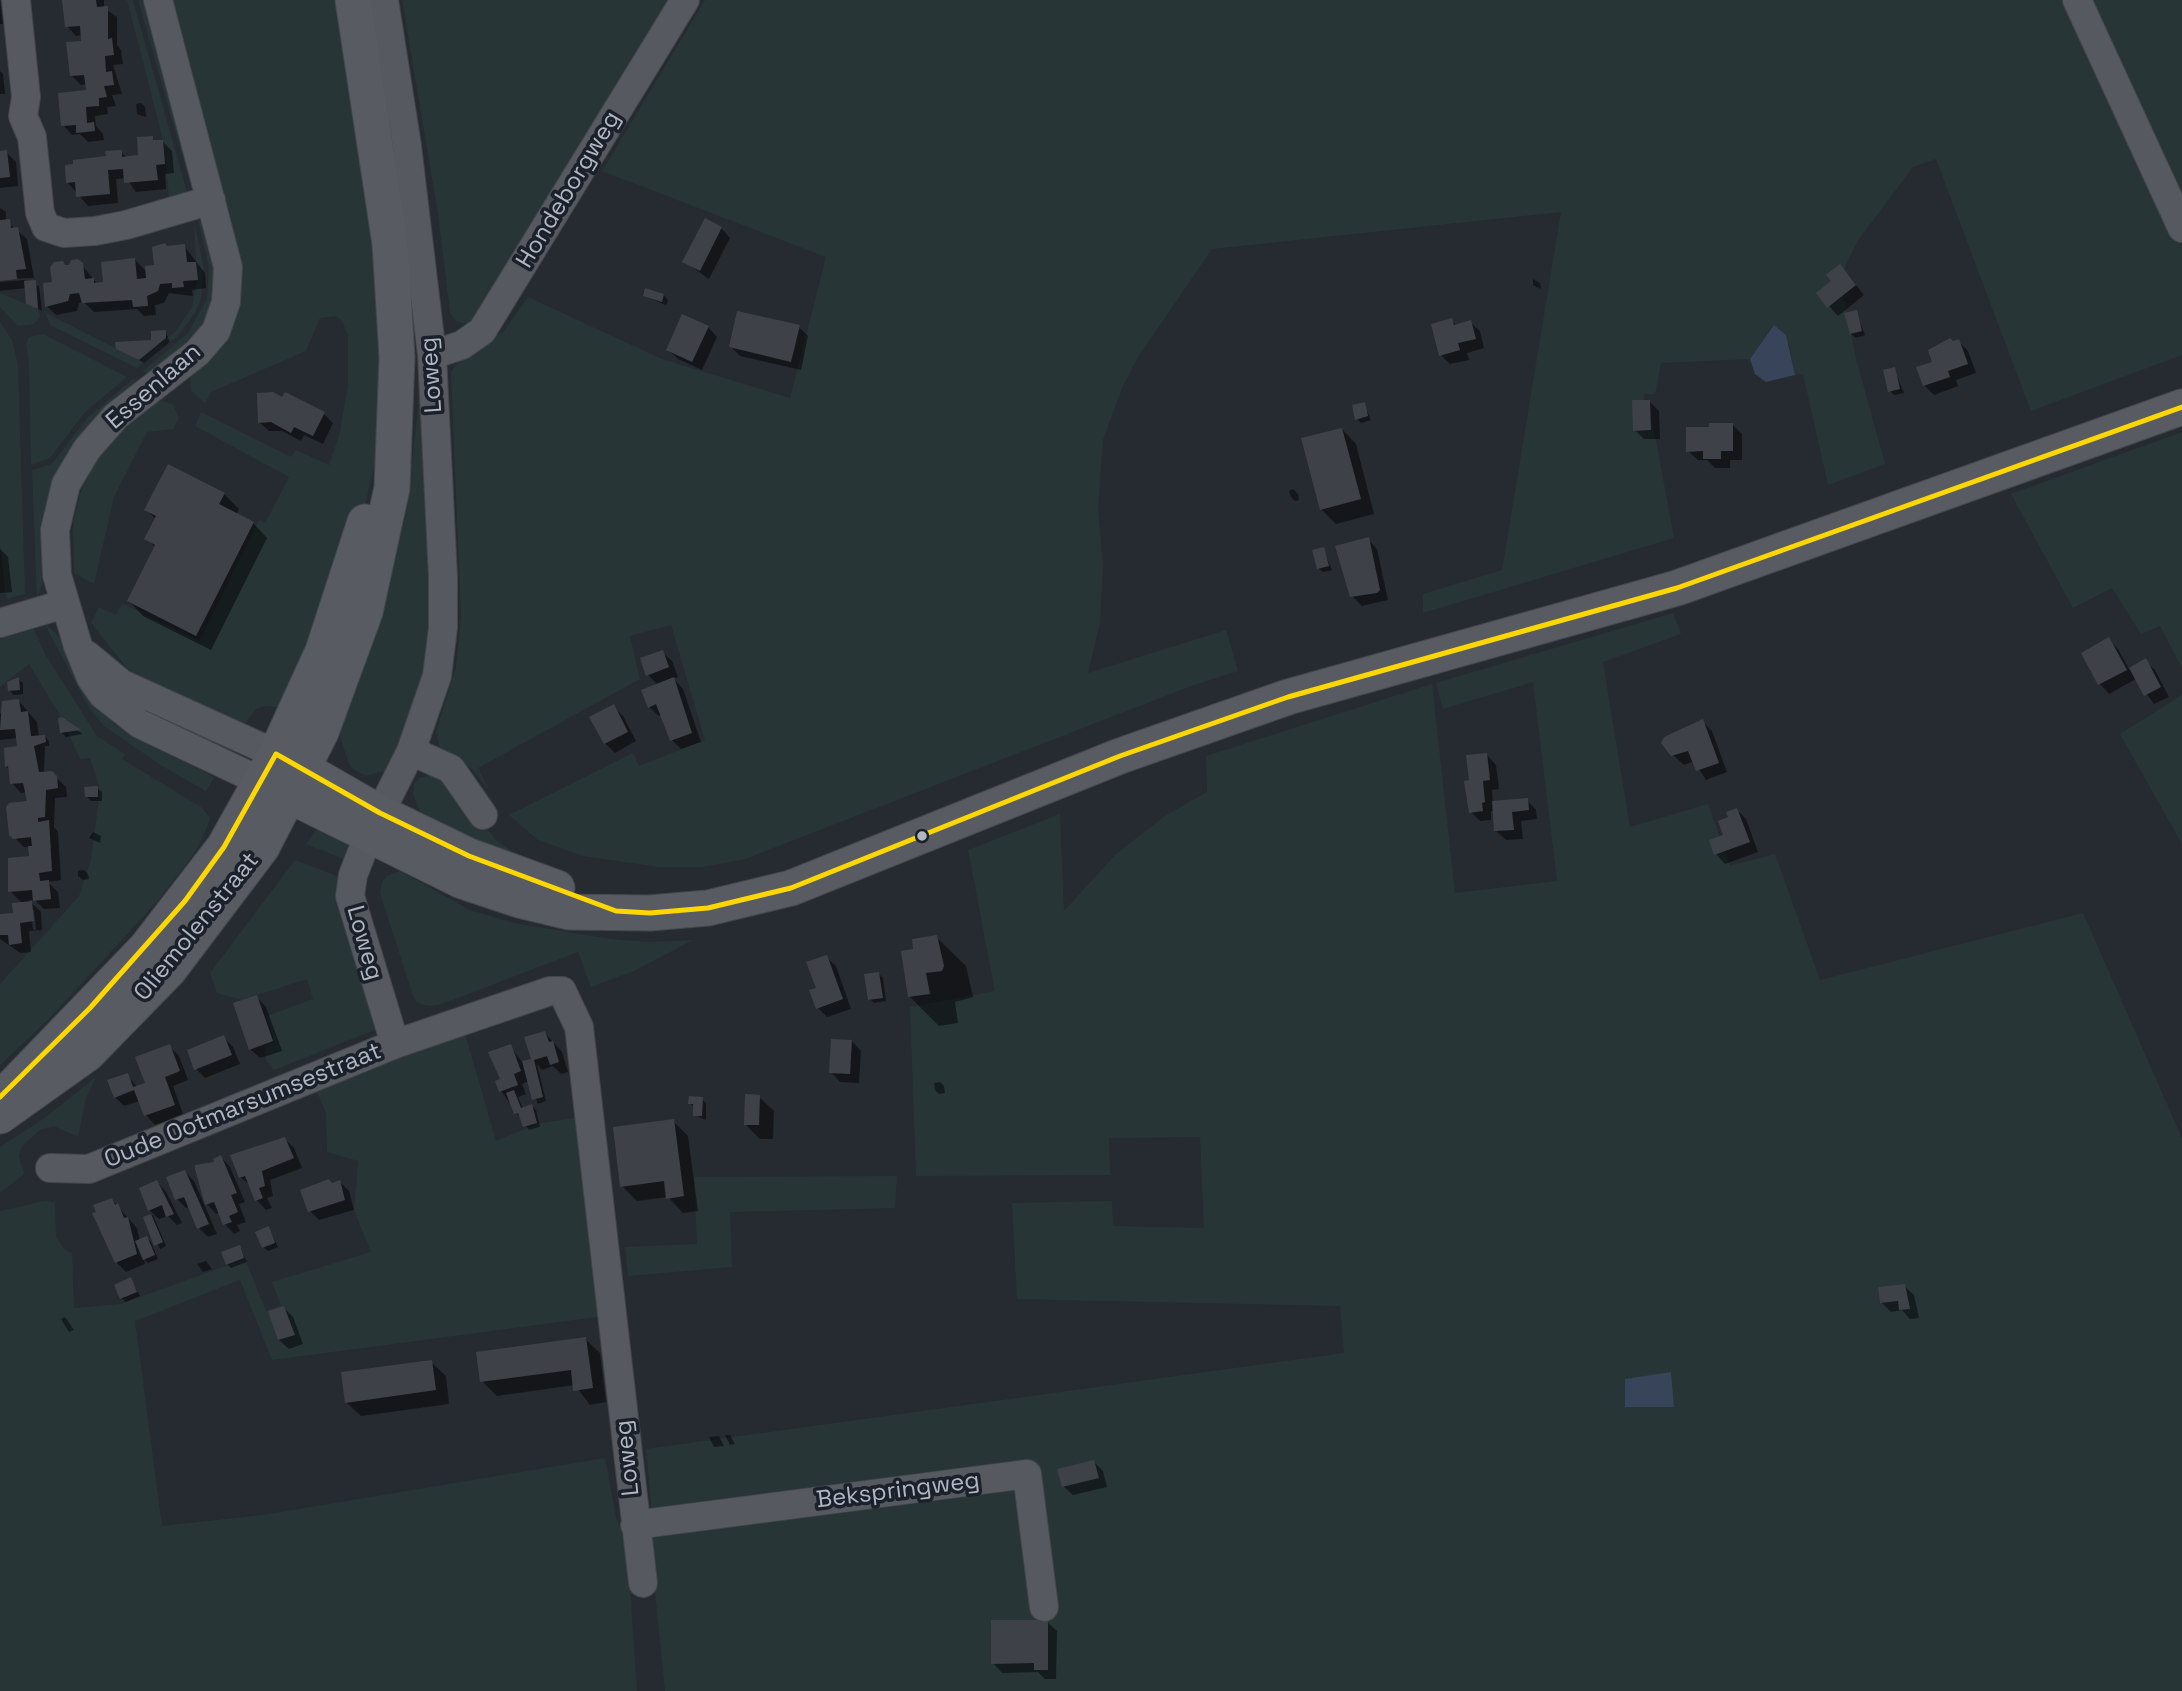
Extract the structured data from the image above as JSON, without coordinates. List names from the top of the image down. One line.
{"streets":{"main road":["Oliemolenstraat"],"street":["Hondeborgweg","Loweg","Essenlaan","Oude Ootmarsumsestraat","Bekspringweg"]},"crossings":[["Hondeborgweg","Loweg"],["Loweg","Oude Ootmarsumsestraat"],["Loweg","Bekspringweg"],["Essenlaan","Oliemolenstraat"]]}
